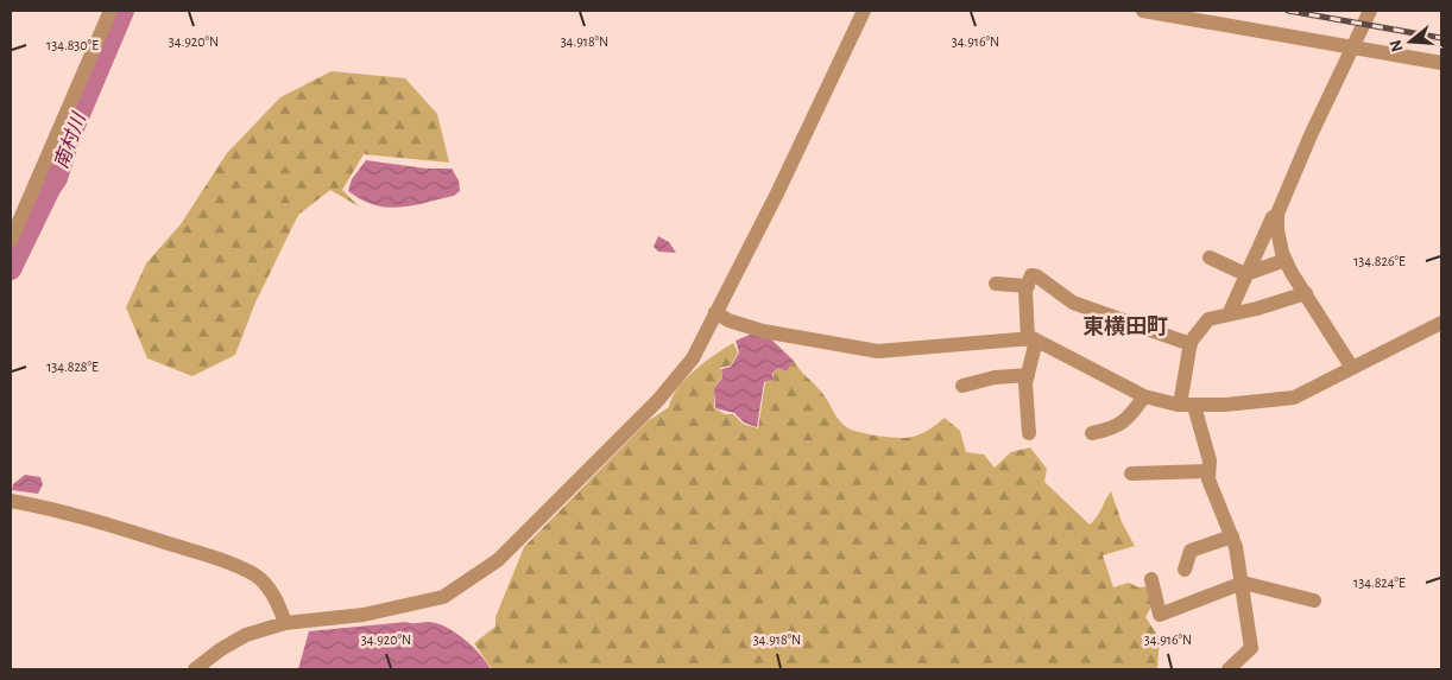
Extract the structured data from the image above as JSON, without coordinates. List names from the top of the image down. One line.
{"districts":["東横田町"],"water":["南村川"],"north":"left","coordinates":["34.920°N","34.918°N","34.916°N","134.830°E","134.826°E","134.828°E","134.824°E"]}
